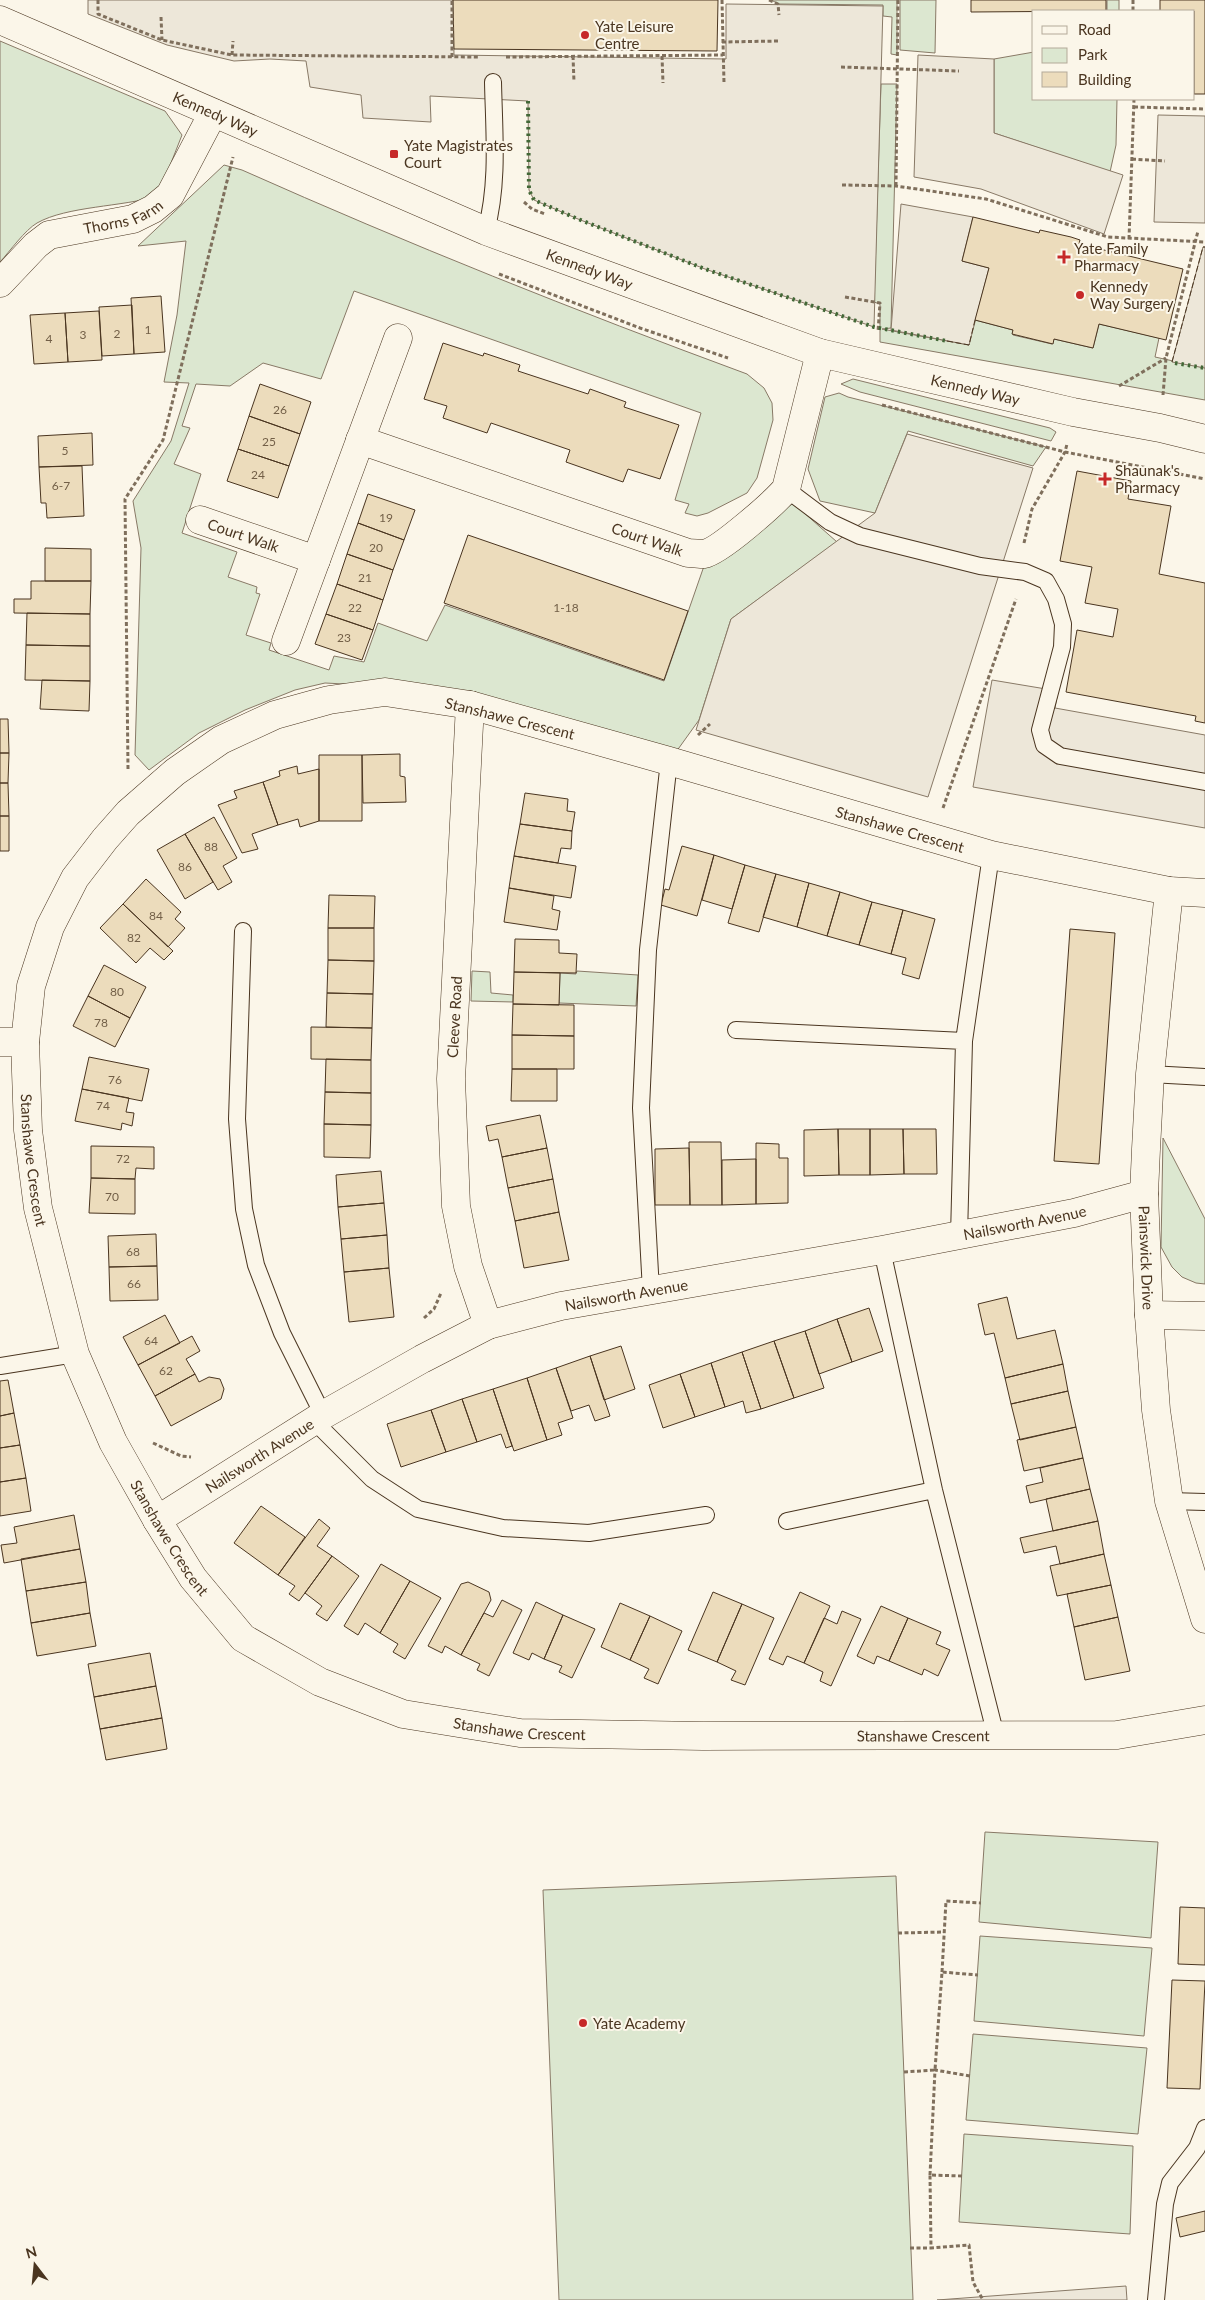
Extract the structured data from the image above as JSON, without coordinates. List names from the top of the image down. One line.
{"streets":{"street":["Kennedy Way","Thorns Farm","Court Walk","Stanshawe Crescent","Cleeve Road","Nailsworth Avenue","Painswick Drive"]},"crossings":[["Kennedy Way","Thorns Farm"],["Stanshawe Crescent","Cleeve Road"],["Stanshawe Crescent","Nailsworth Avenue"],["Stanshawe Crescent","Painswick Drive"],["Cleeve Road","Nailsworth Avenue"],["Nailsworth Avenue","Painswick Drive"]],"places":{"other":["Yate Leisure Centre","Kennedy Way Surgery","Yate Academy"],"transit":["Yate Magistrates Court"],"health":["Yate Family Pharmacy","Shaunak's Pharmacy"]},"house_numbers":["1","2","3","4","26","25","5","24","6-7","19","20","21","22","1-18","23","88","86","84","82","80","78","76","74","72","70","68","66","64","62"],"legend":["Road","Park","Building"],"north":"top"}
